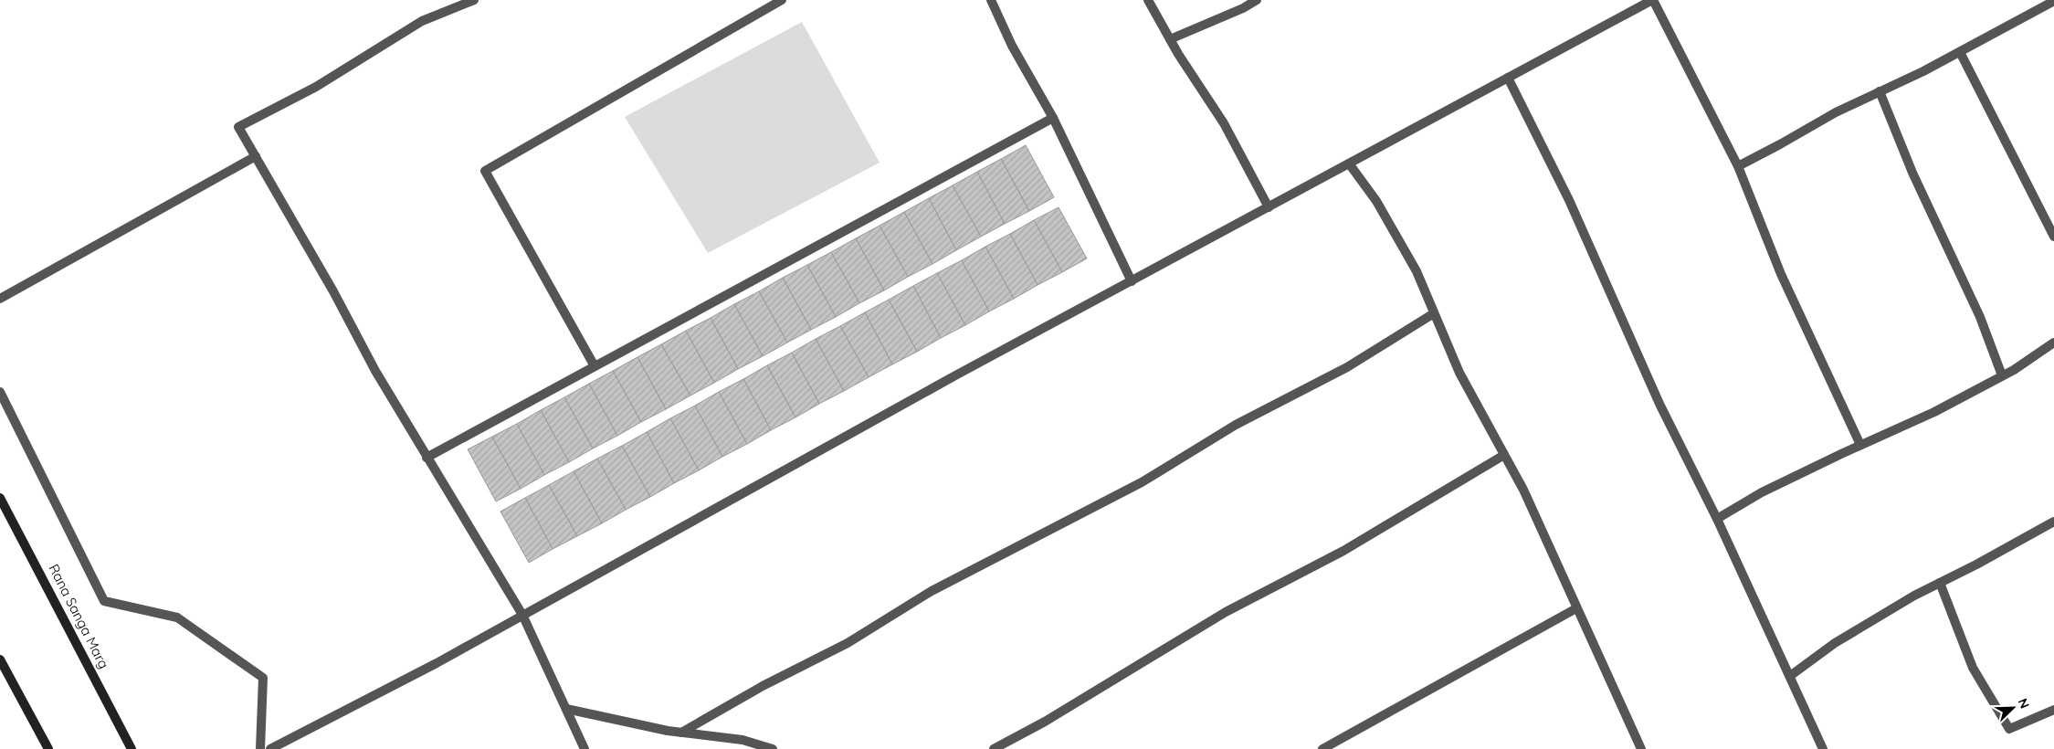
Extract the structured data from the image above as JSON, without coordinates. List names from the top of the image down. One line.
{"streets":{"main road":["Rana Sanga Marg"]},"north":"top right"}
